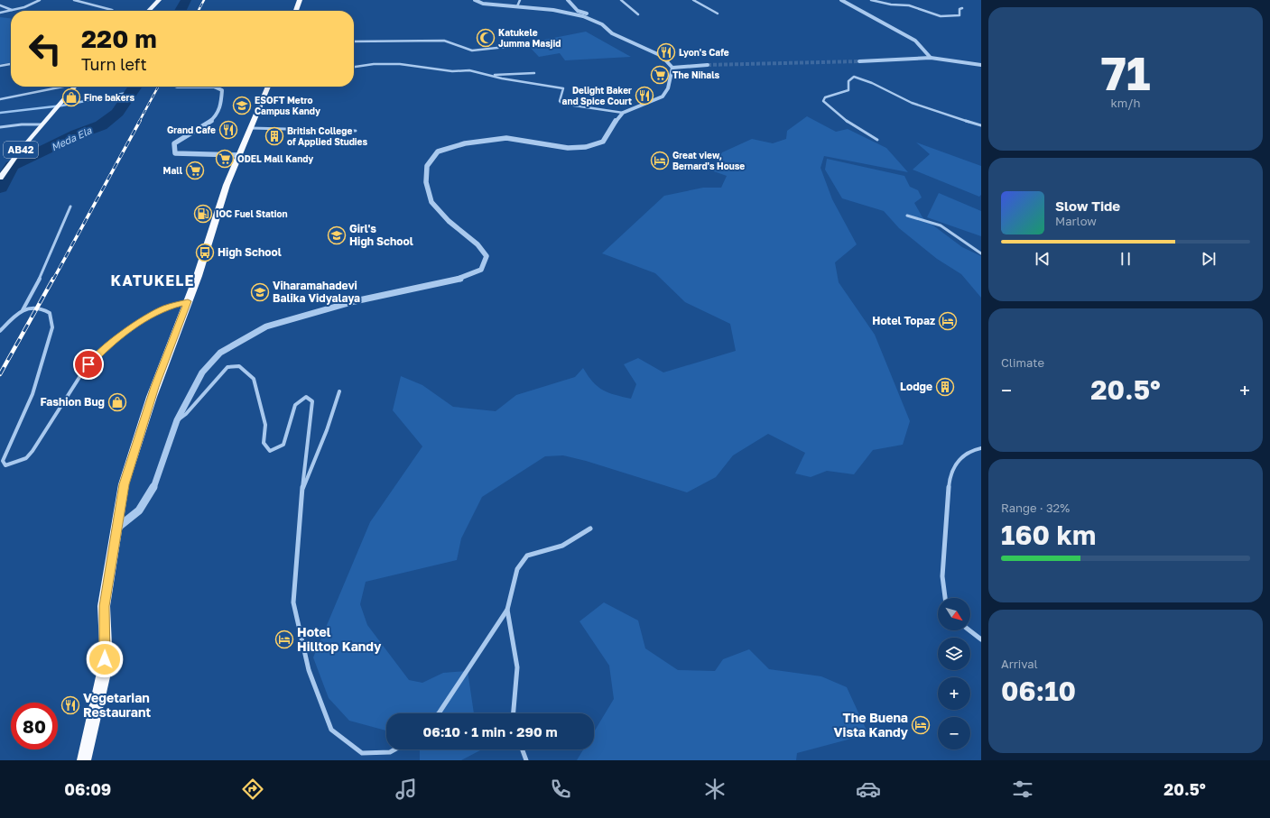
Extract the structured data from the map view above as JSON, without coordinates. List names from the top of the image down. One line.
{"streets":{"main road":["AB42"]},"districts":["KATUKELE"],"water":["Meda Ela"],"places":{"mosque":["Katukele Jumma Masjid"],"restaurant":["Lyon's Cafe","Delight Baker and Spice Court","Grand Cafe","Vegetarian Restaurant"],"supermarket":["The Nihals","ODEL Mall Kandy","Mall"],"shop":["Fine bakers","Fashion Bug"],"school or university":["ESOFT Metro Campus Kandy","Girl's High School","Viharamahadevi Balika Vidyalaya"],"building":["British College of Applied Studies","Lodge"],"hotel":["Great view, Bernard's House","Hotel Topaz","Hotel Hilltop Kandy","The Buena Vista Kandy"],"fuel station":["IOC Fuel Station"],"bus stop":["High School"]},"north":"bottom right","page":{"tile":[["71","km/h"],"Climate",["Range · 32%","160 km"],["Arrival","06:10"]],"turn":["220 m","Turn left"],"song":["Slow Tide","Marlow"],"heat":["−","20.5°","+"],"map_buttons":["+","−"],"limit":"80","trip":"06:10 · 1 min · 290 m","tabs":["06:09","20.5°"]}}
